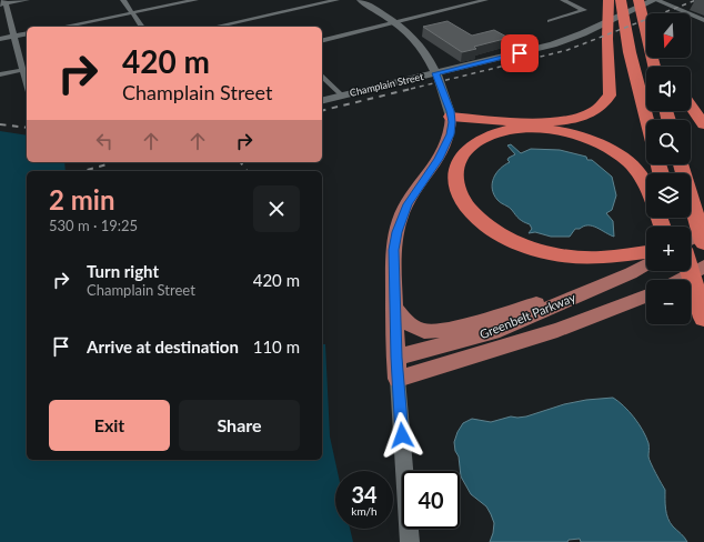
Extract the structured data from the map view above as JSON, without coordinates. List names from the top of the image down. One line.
{"streets":{"main road":["Champlain Street","Greenbelt Parkway"]},"north":"bottom","page":{"map_buttons":["+","−"],"turn":["420 m","Champlain Street"],"heading":["2 min","530 m · 19:25"],"list":[{"name":"Turn right","note":"Champlain Street","value":"420 m"},{"name":"Arrive at destination","value":"110 m"}],"buttons":["Exit","Share"],"speed":"34 km/h","limit":"40"}}
